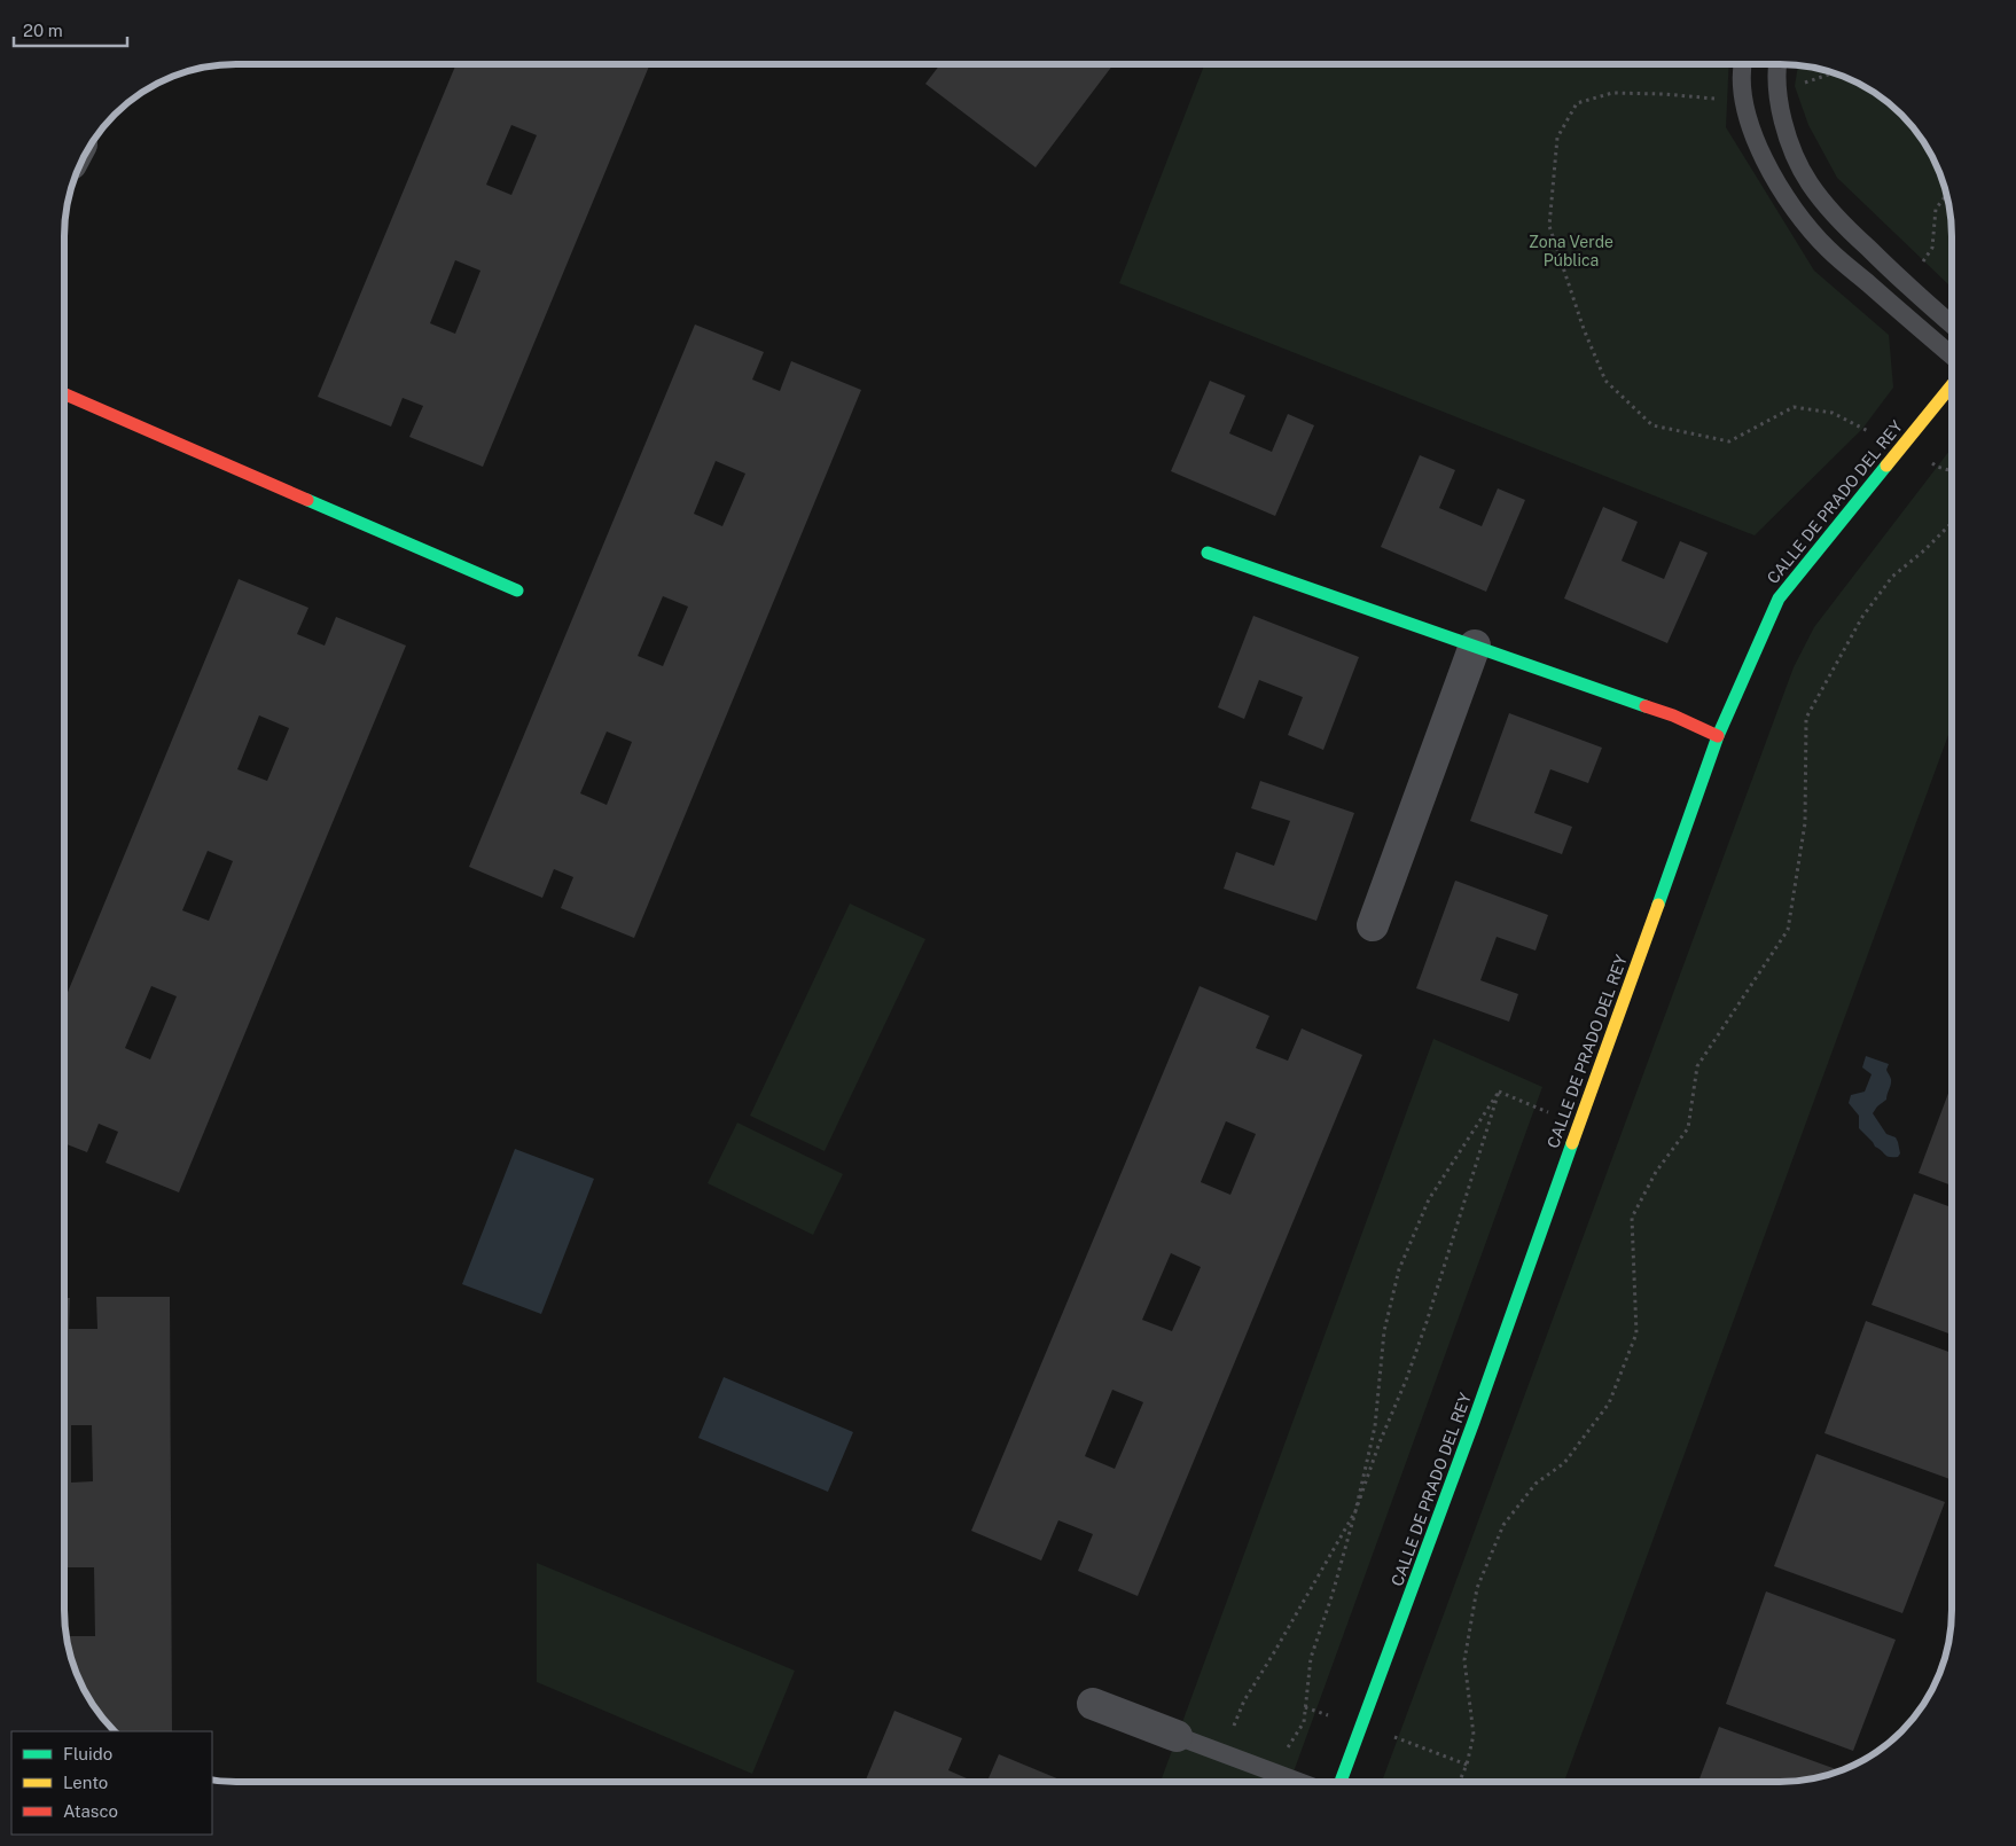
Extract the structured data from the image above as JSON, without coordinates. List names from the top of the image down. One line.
{"streets":{"street":["CALLE DE PRADO DEL REY"]},"parks":["Zona Verde Pública"],"legend":["Fluido","Lento","Atasco"],"scale_bar":"20 m"}
